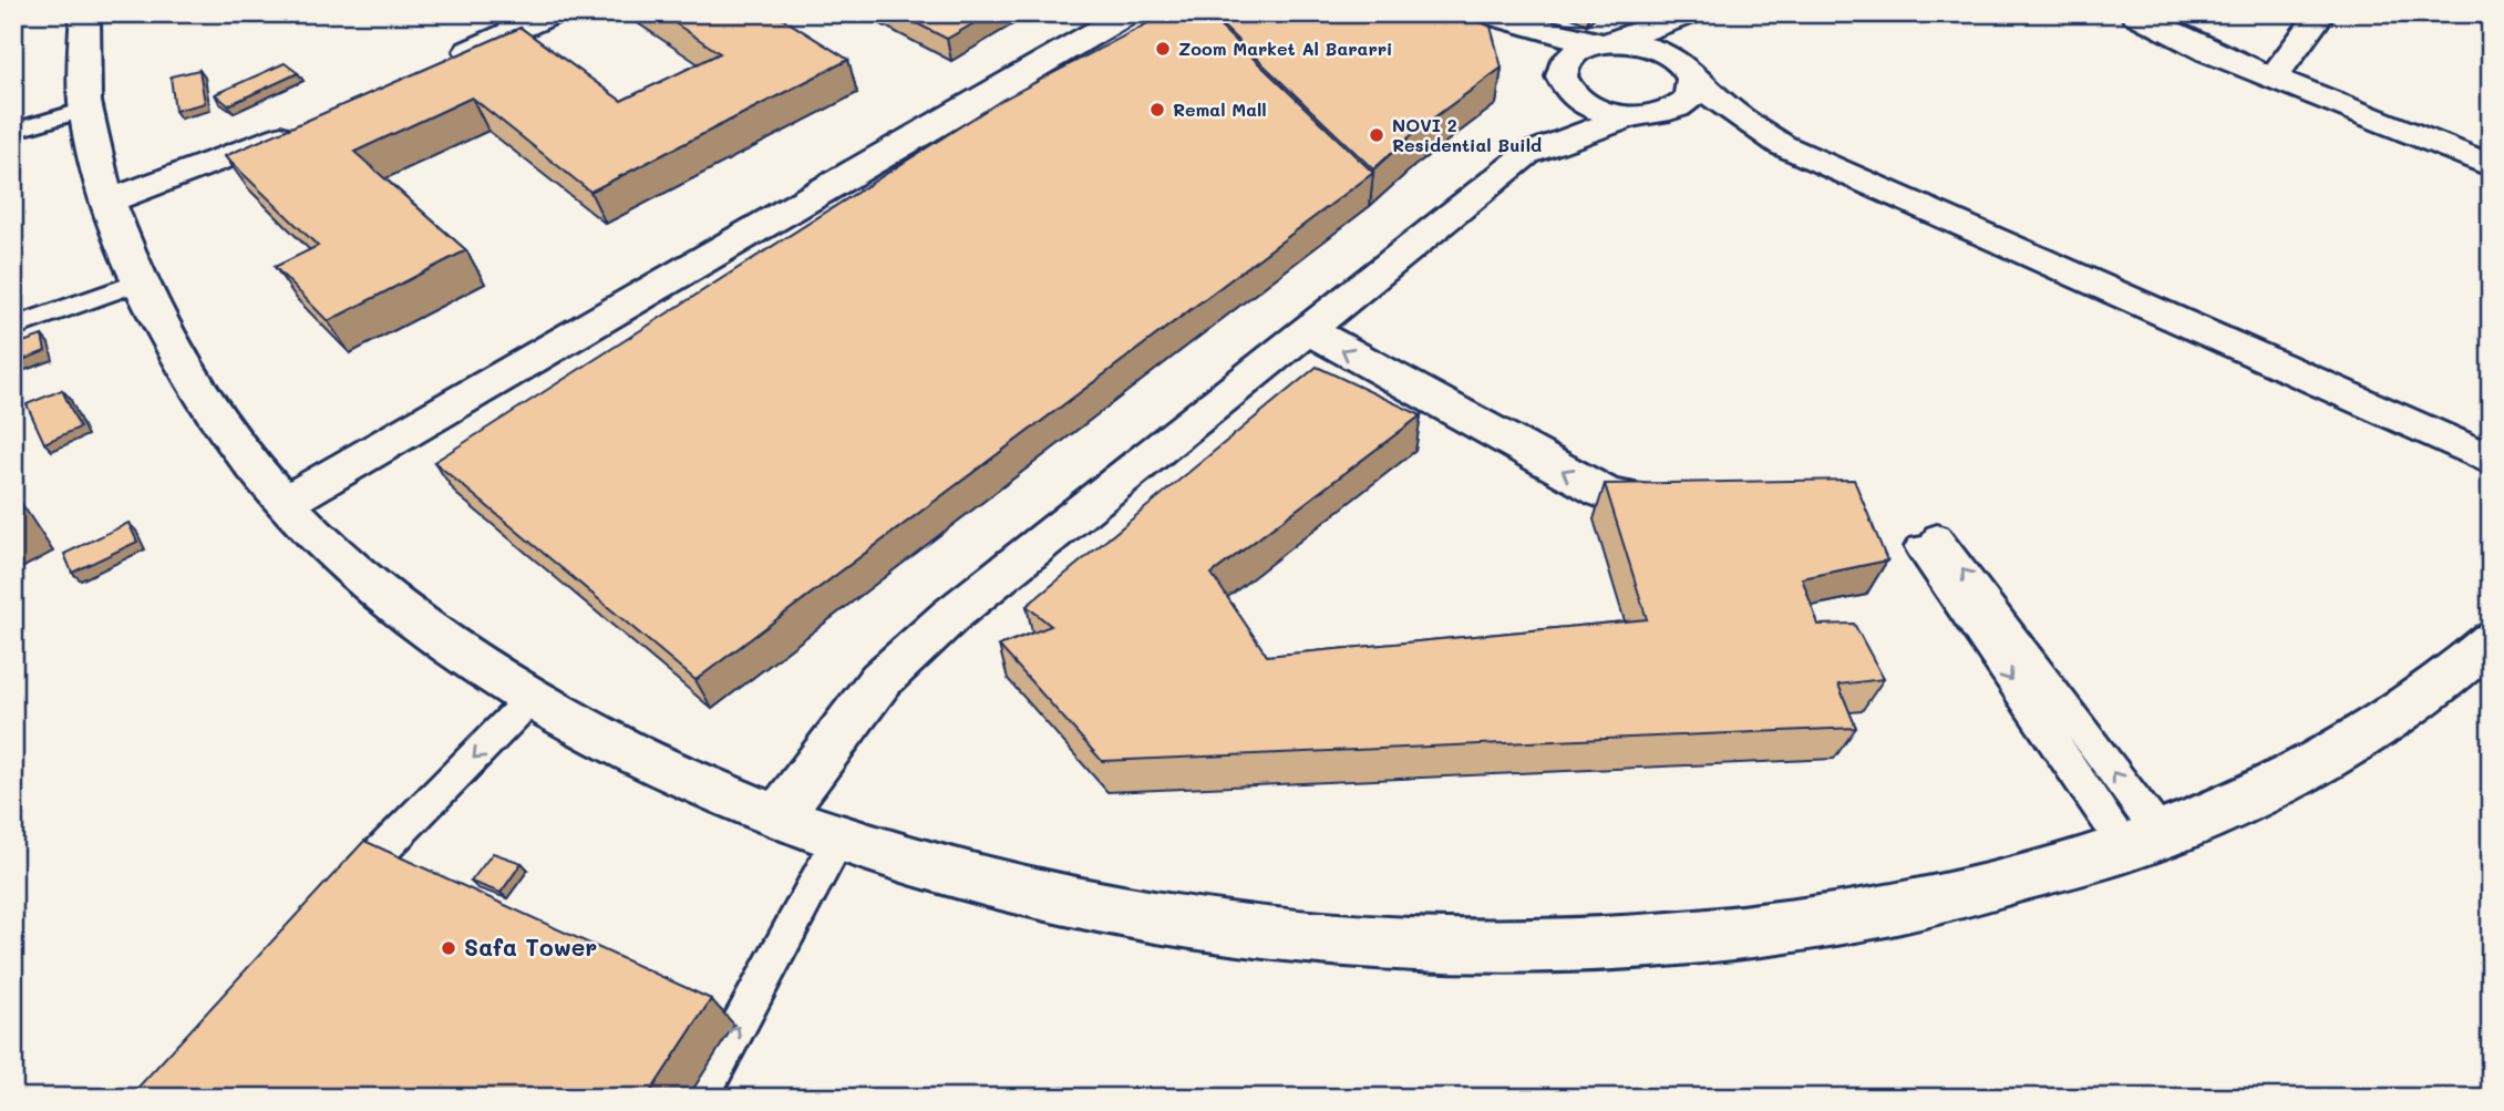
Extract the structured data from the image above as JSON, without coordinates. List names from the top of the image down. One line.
{"places":["Zoom Market Al Bararri","Remal Mall","NOVI 2 Residential Build","Safa Tower"]}
